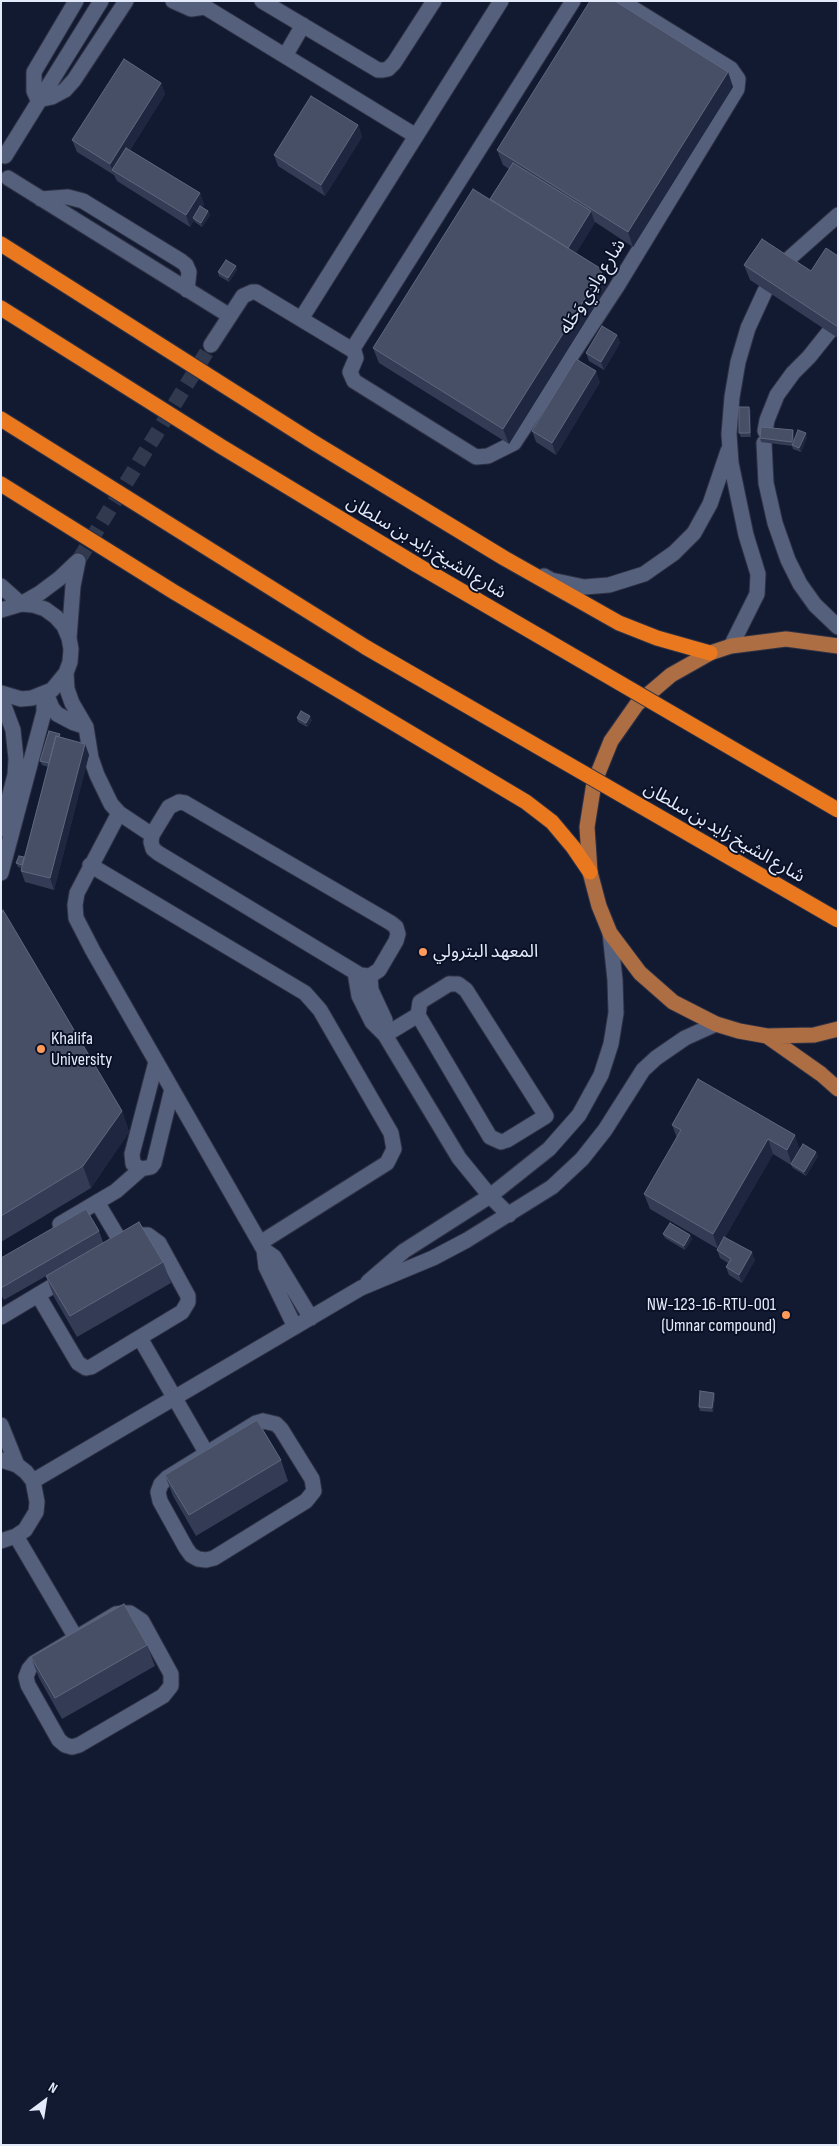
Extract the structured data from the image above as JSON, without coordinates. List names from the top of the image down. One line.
{"streets":{"highway":["شارع الشيخ زايد بن سلطان"],"street":["شارع وادِي وَحَله"]},"places":["المعهد البترولي","Khalifa University","NW-123-16-RTU-001 (Umnar compound)"],"north":"top right"}
